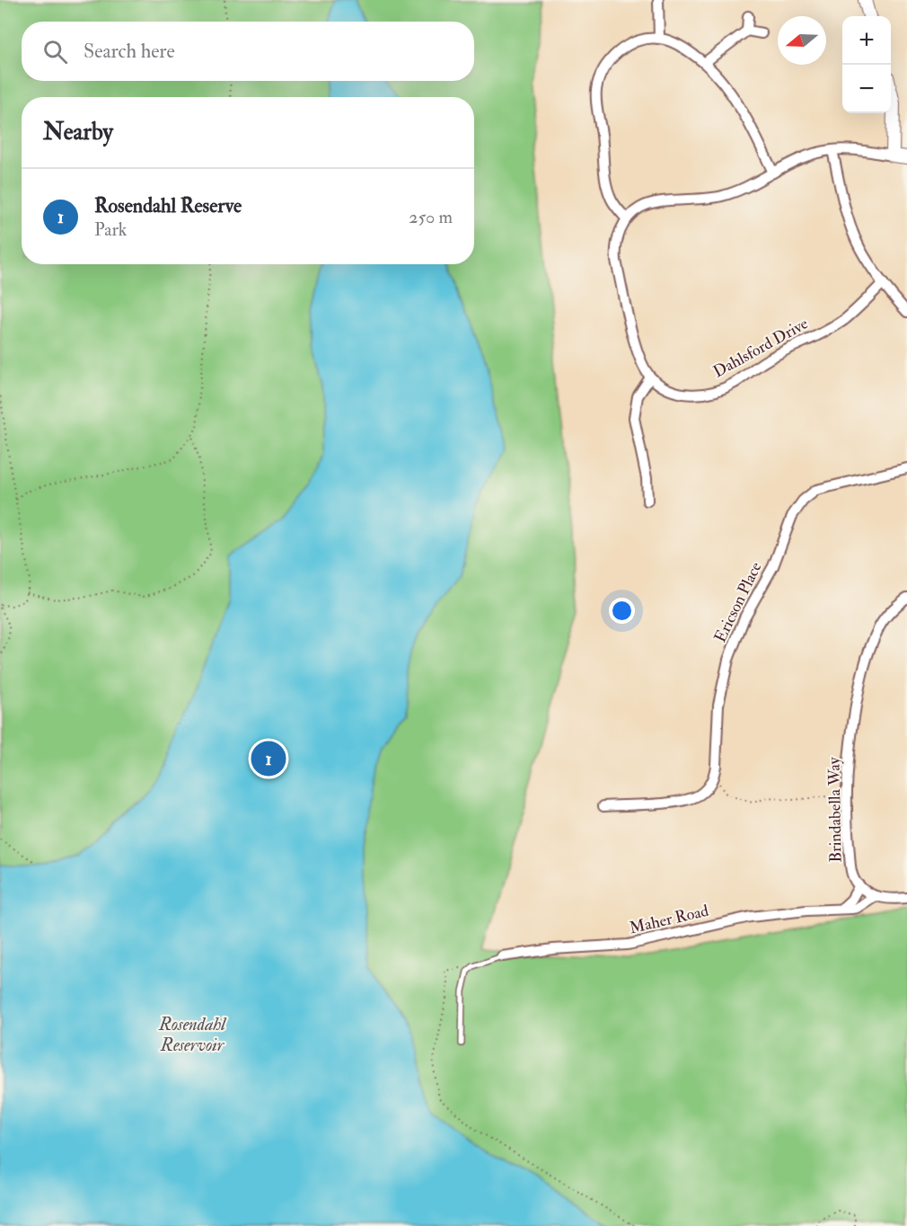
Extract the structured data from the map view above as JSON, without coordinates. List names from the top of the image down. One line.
{"streets":{"street":["Dahlsford Drive","Ericson Place","Brindabella Way","Maher Road"]},"water":["Rosendahl Reservoir"],"north":"left","page":{"map_buttons":["+","−"],"search":"Search here","heading":"Nearby","list":[{"mark":"1","name":"Rosendahl Reserve","note":"Park","value":"250 m"}],"pins":"1"}}
